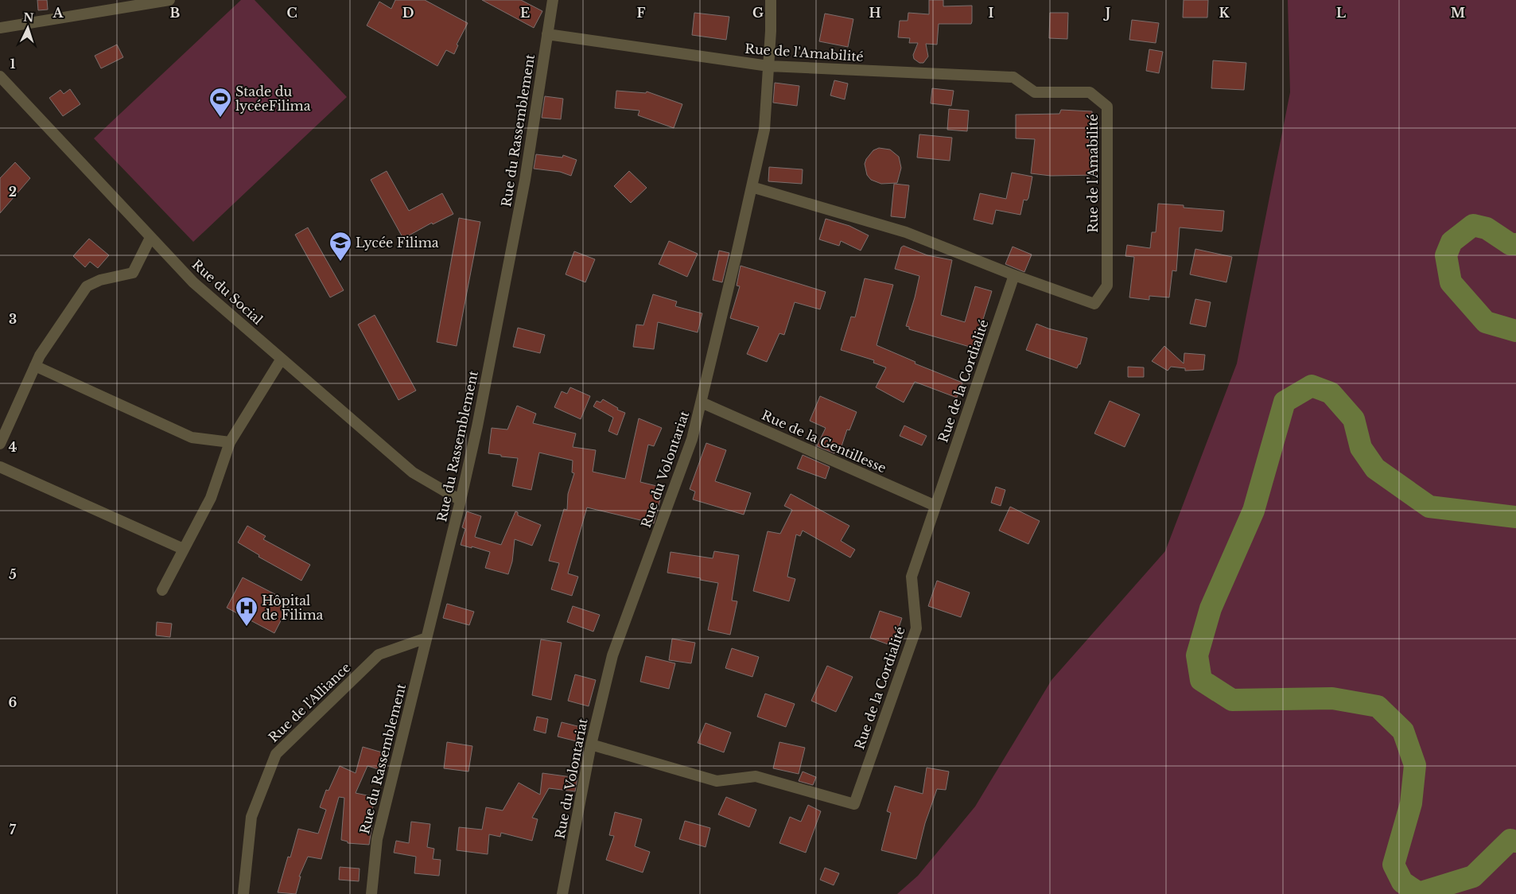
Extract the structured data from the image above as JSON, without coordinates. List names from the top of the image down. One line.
{"streets":{"street":["Rue de l'Amabilité","Rue du Rassemblement","Rue du Social","Rue de la Cordialité","Rue de la Gentillesse","Rue du Volontariat","Rue de l'Alliance"]},"crossings":[["Rue de l'Amabilité","Rue du Rassemblement"],["Rue de l'Amabilité","Rue de la Cordialité"],["Rue de l'Amabilité","Rue du Volontariat"],["Rue du Rassemblement","Rue du Social"],["Rue du Rassemblement","Rue de l'Alliance"],["Rue de la Cordialité","Rue de la Gentillesse"],["Rue de la Cordialité","Rue du Volontariat"],["Rue de la Gentillesse","Rue du Volontariat"]],"places":{"sports":["Stade du lycéeFilima"],"school or university":["Lycée Filima"],"hospital":["Hôpital de Filima"]},"north":"top","grid":{"columns":["A","B","C","D","E","F","G","H","I","J","K","L","M"],"rows":["1","2","3","4","5","6","7"]}}
